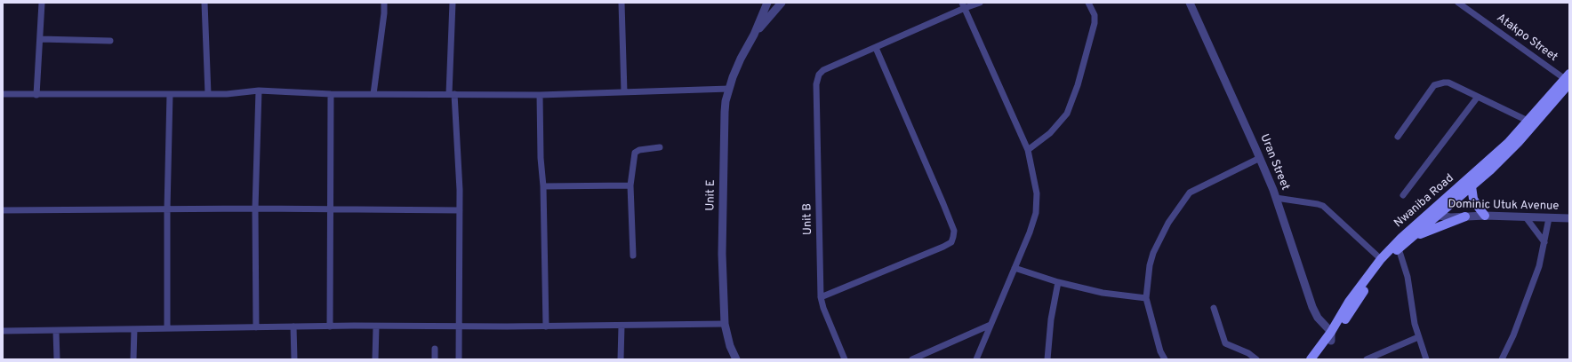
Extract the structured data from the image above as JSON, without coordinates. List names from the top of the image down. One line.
{"streets":{"main road":["Nwaniba Road"],"street":["Atakpo Street","Uran Street","Unit E","Dominic Utuk Avenue","Unit B"]},"crossings":[["Atakpo Street","Nwaniba Road"],["Uran Street","Nwaniba Road"],["Nwaniba Road","Dominic Utuk Avenue"]]}
